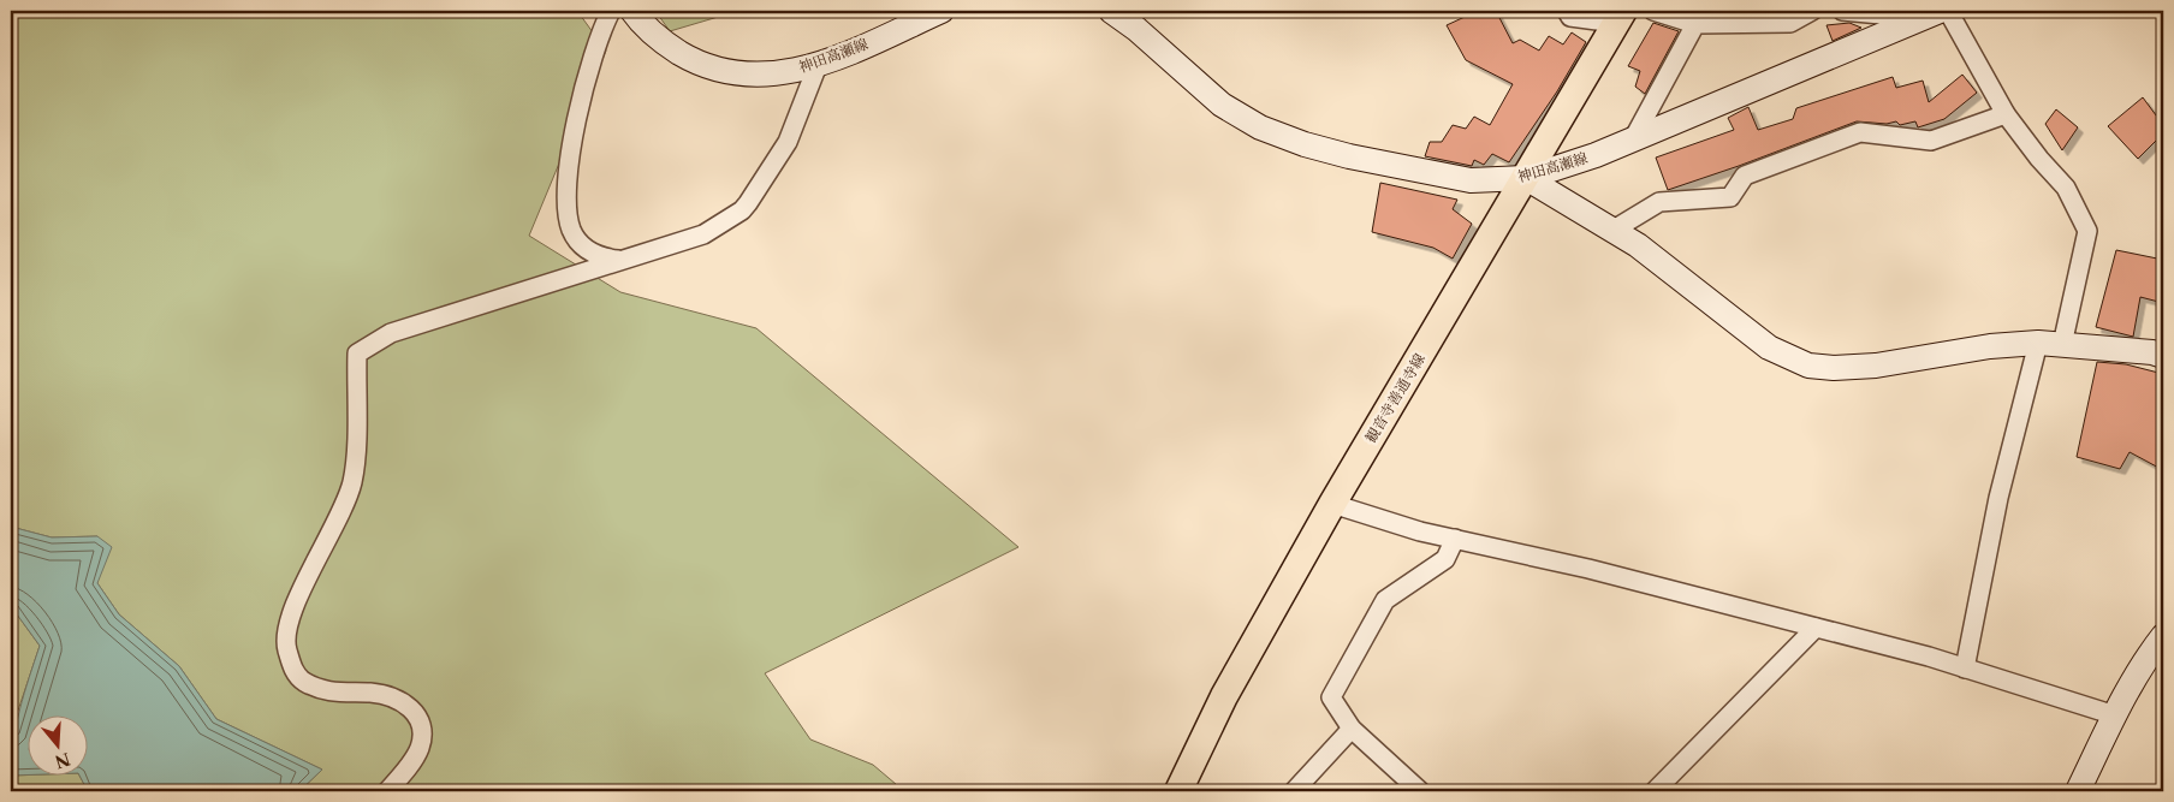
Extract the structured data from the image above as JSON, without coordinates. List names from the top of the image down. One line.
{"streets":{"main road":["神田高瀬線","観音寺善通寺線"]},"crossings":[["神田高瀬線","観音寺善通寺線"]],"north":"bottom"}
